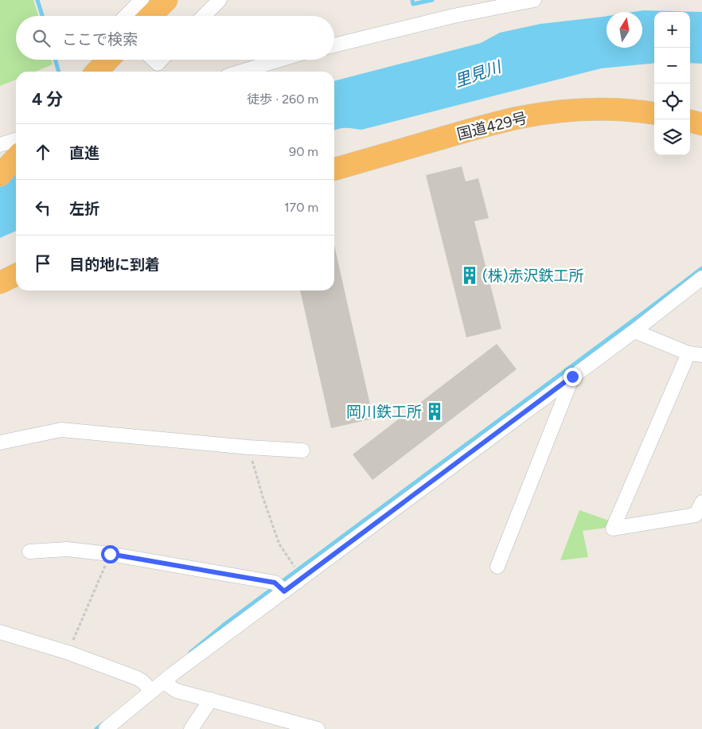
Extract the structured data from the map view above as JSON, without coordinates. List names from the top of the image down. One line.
{"streets":{"highway":["国道429号"]},"water":["里見川"],"places":{"building":["(株)赤沢鉄工所","岡川鉄工所"]},"north":"top","page":{"map_buttons":["+","−"],"search":"ここで検索","heading":["4 分","徒歩 · 260 m"],"list":[["直進","90 m"],["左折","170 m"],"目的地に到着"]}}
